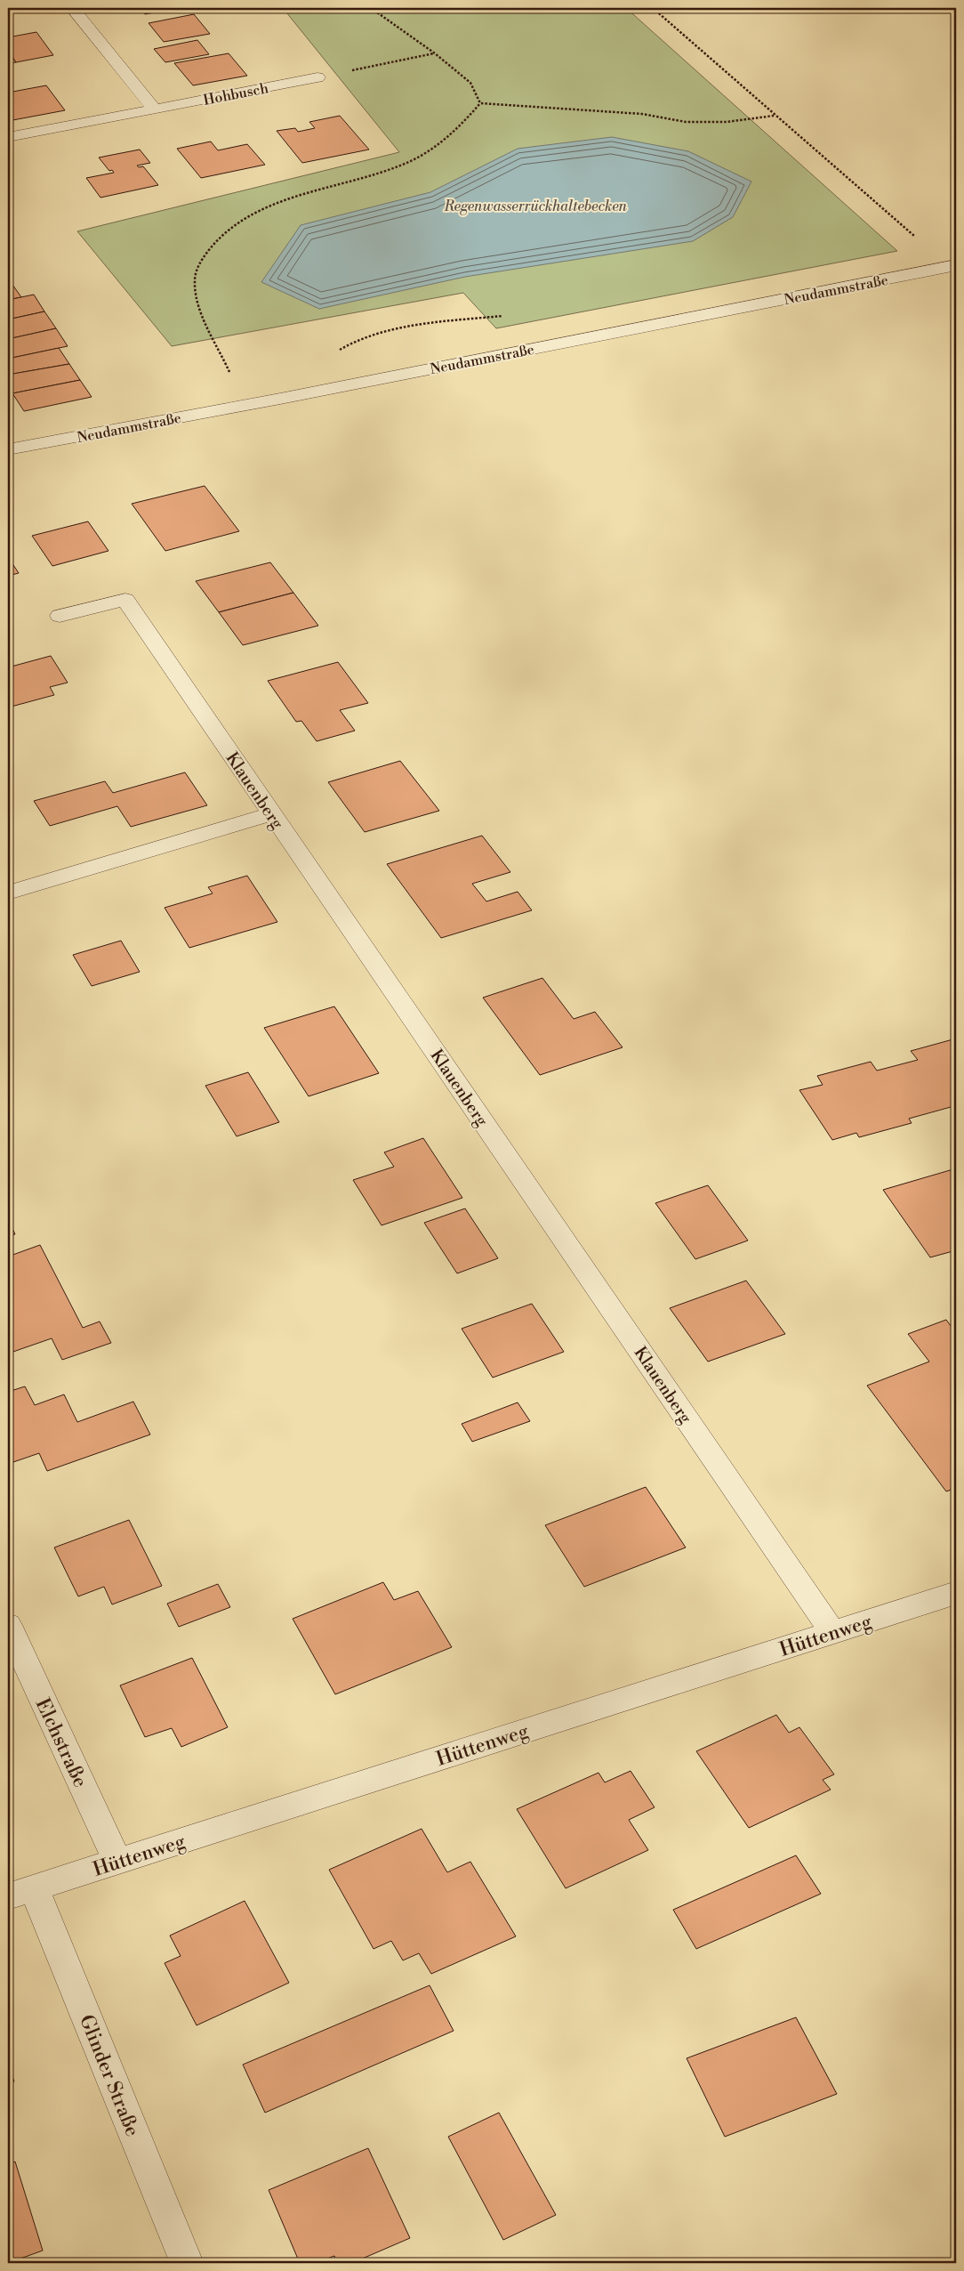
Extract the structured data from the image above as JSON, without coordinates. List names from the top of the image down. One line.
{"streets":{"street":["Hohbusch","Neudammstraße","Klauenberg","Hüttenweg","Elchstraße","Glinder Straße"]},"crossings":[["Klauenberg","Hüttenweg"],["Hüttenweg","Elchstraße"],["Hüttenweg","Glinder Straße"]],"water":["Regenwasserrückhaltebecken"]}
